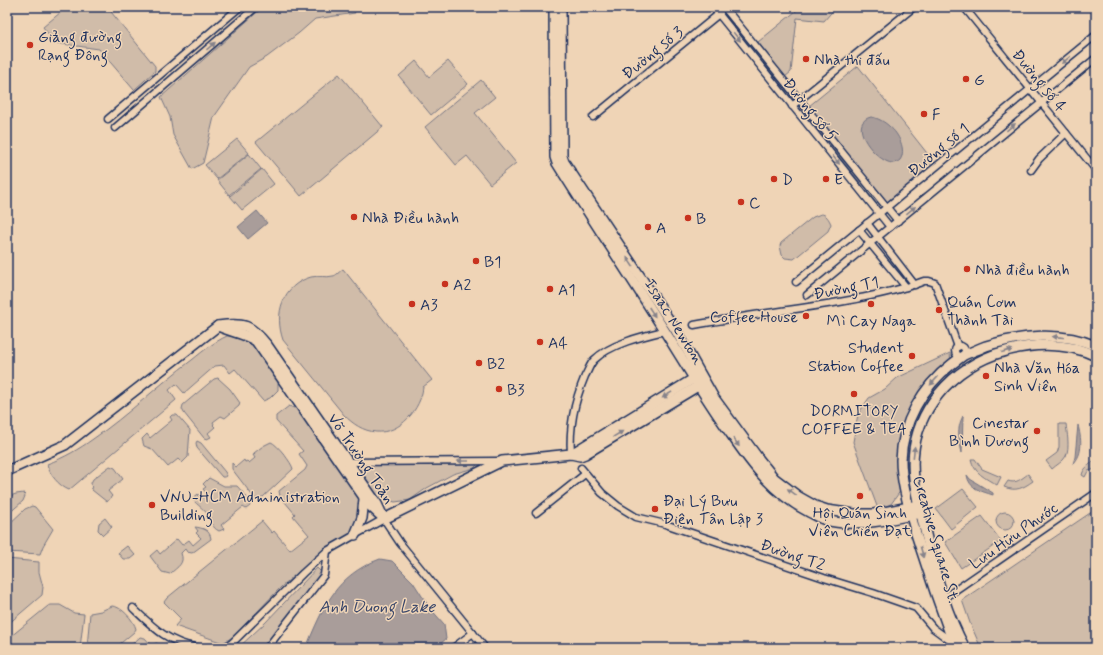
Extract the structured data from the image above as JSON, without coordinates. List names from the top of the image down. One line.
{"streets":{"street":["Đường số 3","Đường số 4","Đường số 5","Đường số 1","Đường T1","Isaac Newton","Võ Trường Toản","Lưu Hữu Phước","Creative Square St.","Đường T2"]},"crossings":[["Đường số 3","Đường số 5"],["Đường số 4","Đường số 1"],["Đường số 5","Đường số 1"],["Đường T1","Creative Square St."],["Isaac Newton","Creative Square St."],["Lưu Hữu Phước","Creative Square St."],["Creative Square St.","Đường T2"]],"water":["Anh Duong Lake"],"places":["Giảng đường Rạng Đông","Nhà thi đấu","G","F","D","E","C","Nhà Điều hành","B","A","B1","Nhà điều hành","A2","A1","A3","Mì Cay Naga","Quán Cơm Thành Tài","Coffee House","A4","Student Station Coffee","B2","Nhà Văn Hóa Sinh Viên","B3","DORMITORY COFFEE & TEA","Cinestar Bình Dương","Hội Quán Sinh Viên Chiến Đạt","VNU-HCM Administration Building","Đại Lý Bưu Điện Tân Lập 3"]}
